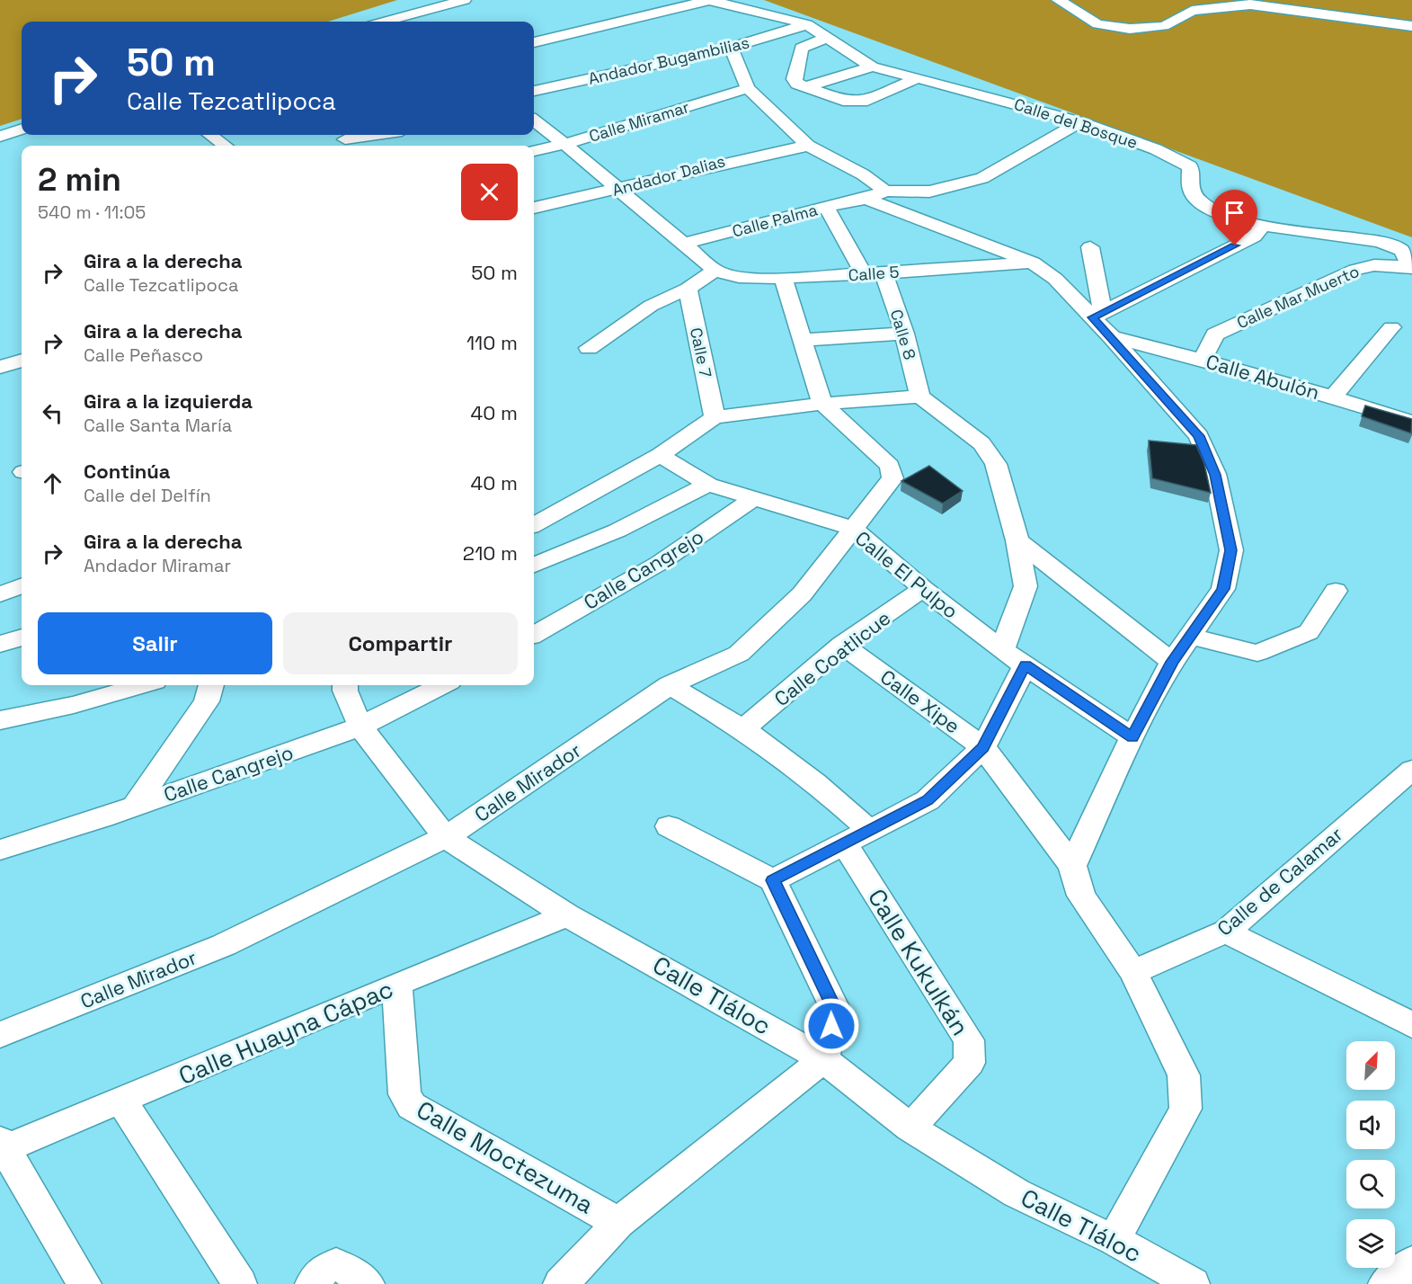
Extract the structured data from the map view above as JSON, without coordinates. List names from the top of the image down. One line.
{"streets":{"street":["Andador Bugambilias","Calle Miramar","Calle del Bosque","Andador Dalias","Calle Palma","Calle 5","Calle Mar Muerto","Calle 8","Calle 7","Calle Abulón","Calle Cangrejo","Calle El Pulpo","Calle Coatlicue","Calle Xipe","Calle Mirador","Calle de Calamar","Calle Kukulkán","Calle Tláloc","Calle Huayna Cápac","Calle Moctezuma"]},"crossings":[["Andador Bugambilias","Calle del Bosque"],["Calle del Bosque","Calle Palma"],["Calle del Bosque","Calle Mar Muerto"],["Calle Palma","Calle 8"],["Calle 5","Calle 8"],["Calle Mar Muerto","Calle Abulón"],["Calle Cangrejo","Calle El Pulpo"],["Calle Cangrejo","Calle Tláloc"],["Calle El Pulpo","Calle Coatlicue"],["Calle El Pulpo","Calle Mirador"],["Calle Coatlicue","Calle Xipe"],["Calle Coatlicue","Calle Kukulkán"],["Calle Mirador","Calle Kukulkán"],["Calle Mirador","Calle Tláloc"],["Calle Kukulkán","Calle Tláloc"],["Calle Tláloc","Calle Huayna Cápac"],["Calle Huayna Cápac","Calle Moctezuma"]],"north":"top right","page":{"turn":["50 m","Calle Tezcatlipoca"],"heading":["2 min","540 m · 11:05"],"list":[{"name":"Gira a la derecha","note":"Calle Tezcatlipoca","value":"50 m"},{"name":"Gira a la derecha","note":"Calle Peñasco","value":"110 m"},{"name":"Gira a la izquierda","note":"Calle Santa María","value":"40 m"},{"name":"Continúa","note":"Calle del Delfín","value":"40 m"},{"name":"Gira a la derecha","note":"Andador Miramar","value":"210 m"}],"buttons":["Salir","Compartir"]}}
